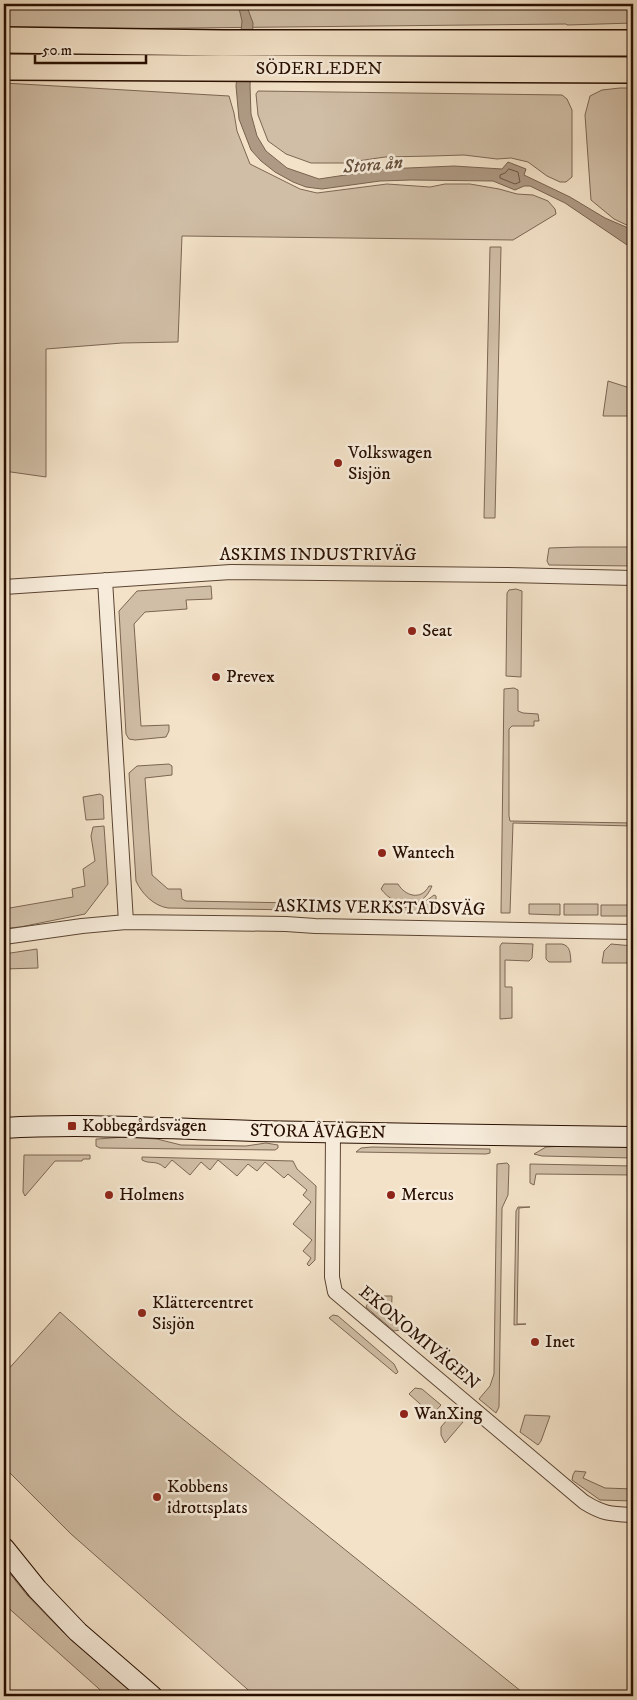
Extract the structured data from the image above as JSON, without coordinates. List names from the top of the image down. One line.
{"streets":{"highway":["SÖDERLEDEN"],"street":["ASKIMS INDUSTRIVÄG","ASKIMS VERKSTADSVÄG","STORA ÅVÄGEN","EKONOMIVÄGEN"]},"crossings":[["STORA ÅVÄGEN","EKONOMIVÄGEN"]],"water":["Stora ån"],"places":{"other":["Volkswagen Sisjön","Seat","Prevex","Wantech","Holmens","Mercus","Klättercentret Sisjön","Inet","WanXing","Kobbens idrottsplats"],"transit":["Kobbegårdsvägen"]},"scale_bar":"50 m"}
